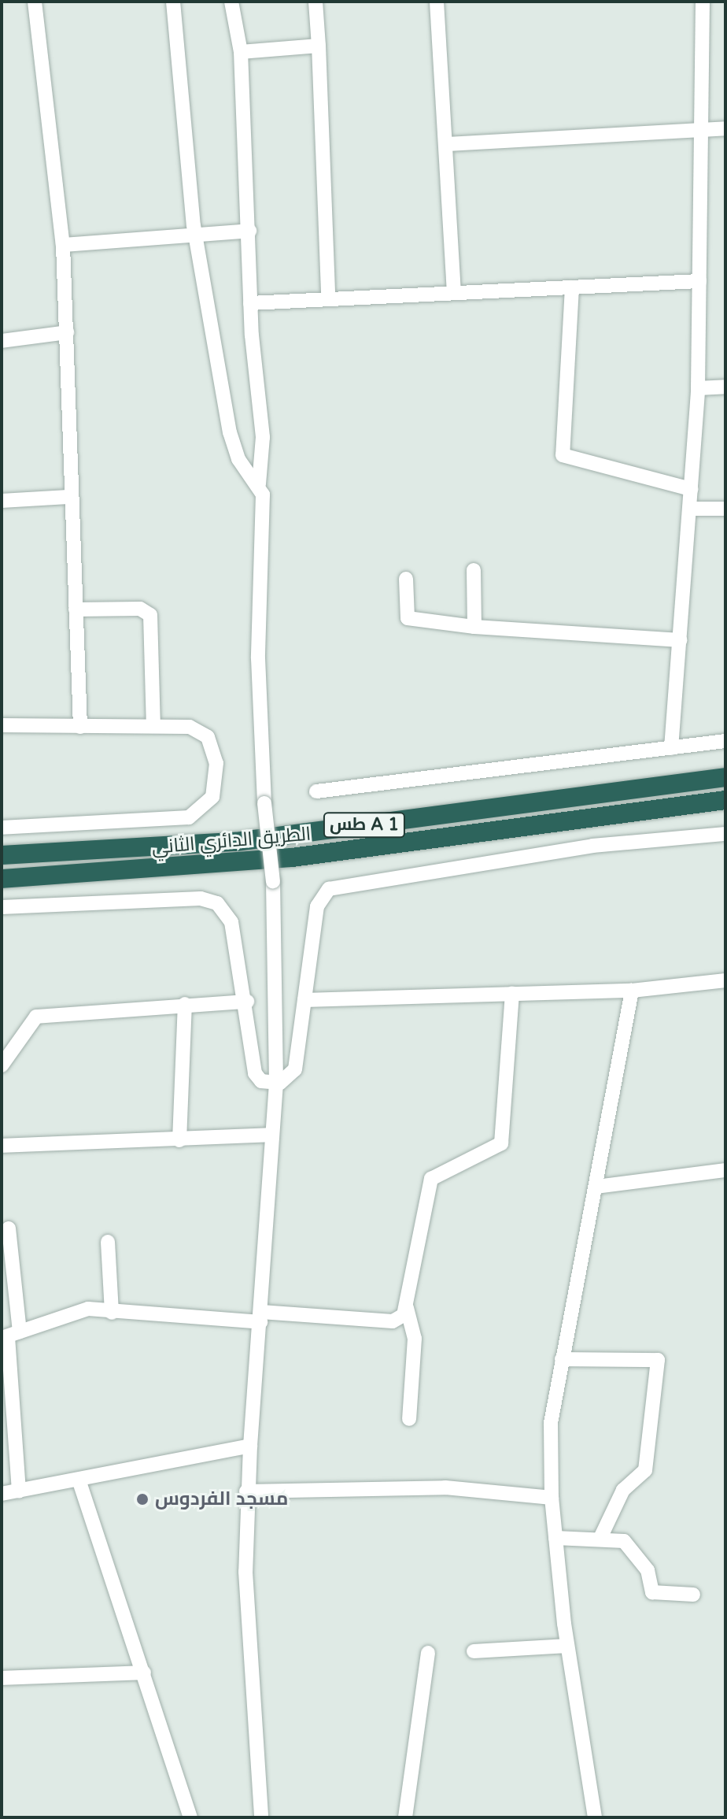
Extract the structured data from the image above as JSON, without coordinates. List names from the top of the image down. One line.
{"streets":{"highway":["طس A 1","الطريق الدائري الثاني"]},"places":["مسجد الفردوس"]}
